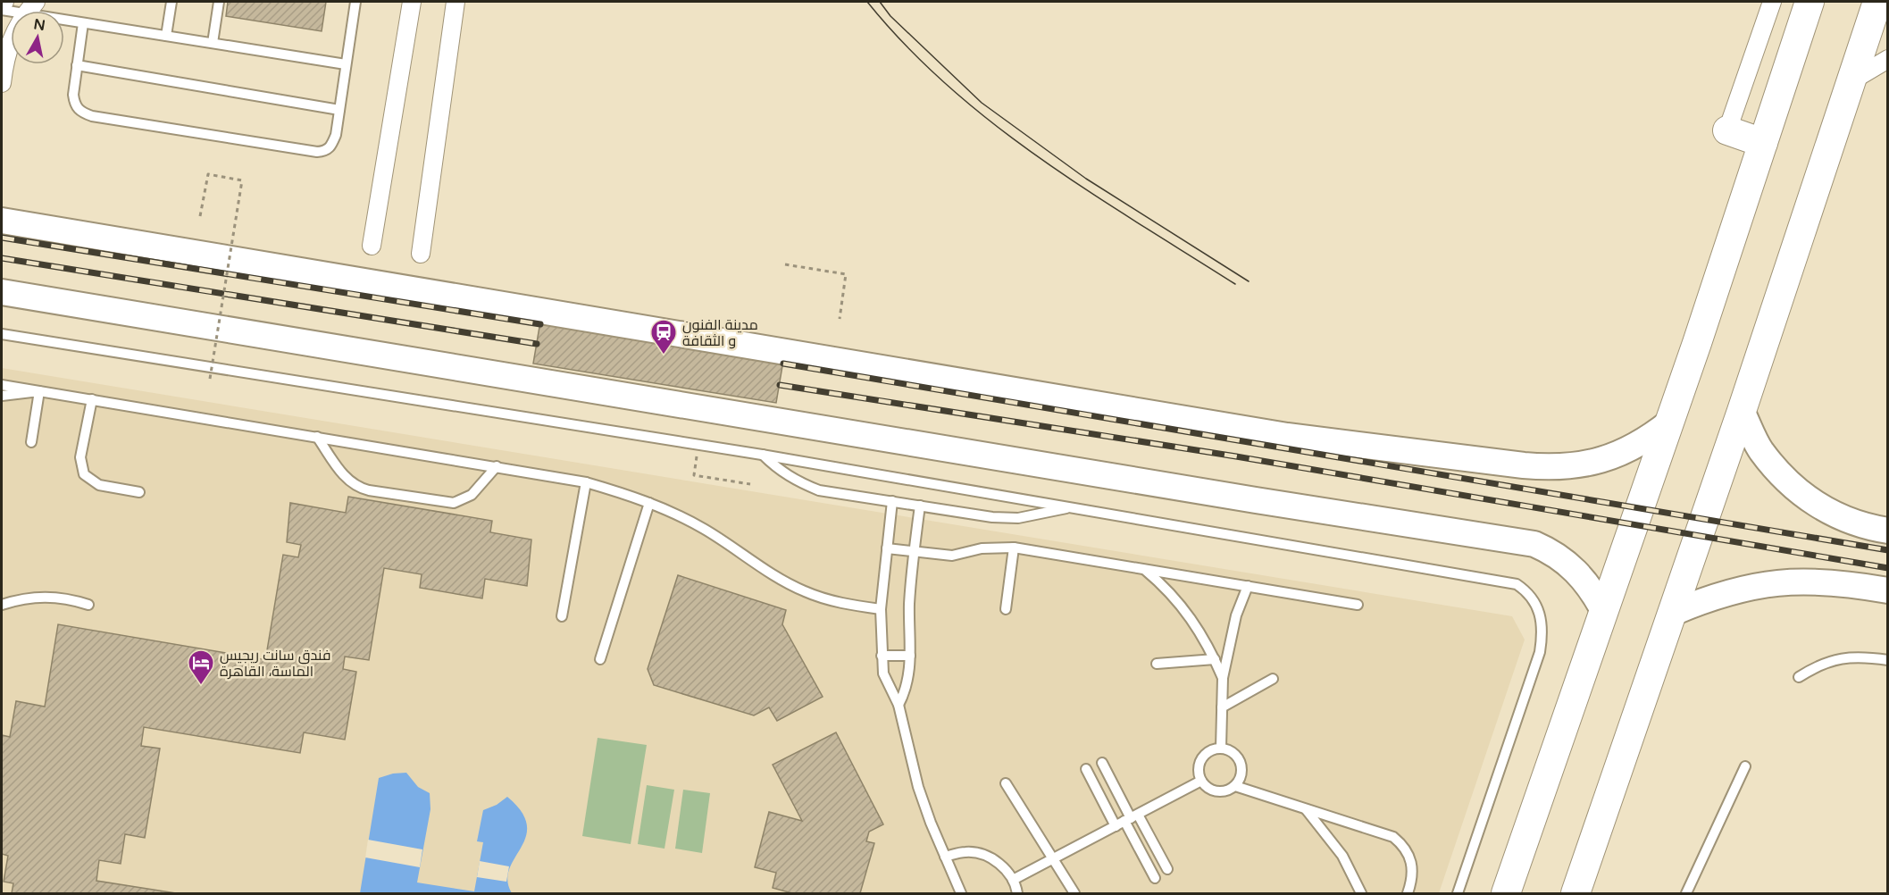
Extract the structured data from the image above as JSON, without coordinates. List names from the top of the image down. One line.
{"places":{"station":["مدينة الفنون و الثقافة"],"hotel":["فندق سانت ريجيس الماسة، القاهرة"]},"north":"top"}
